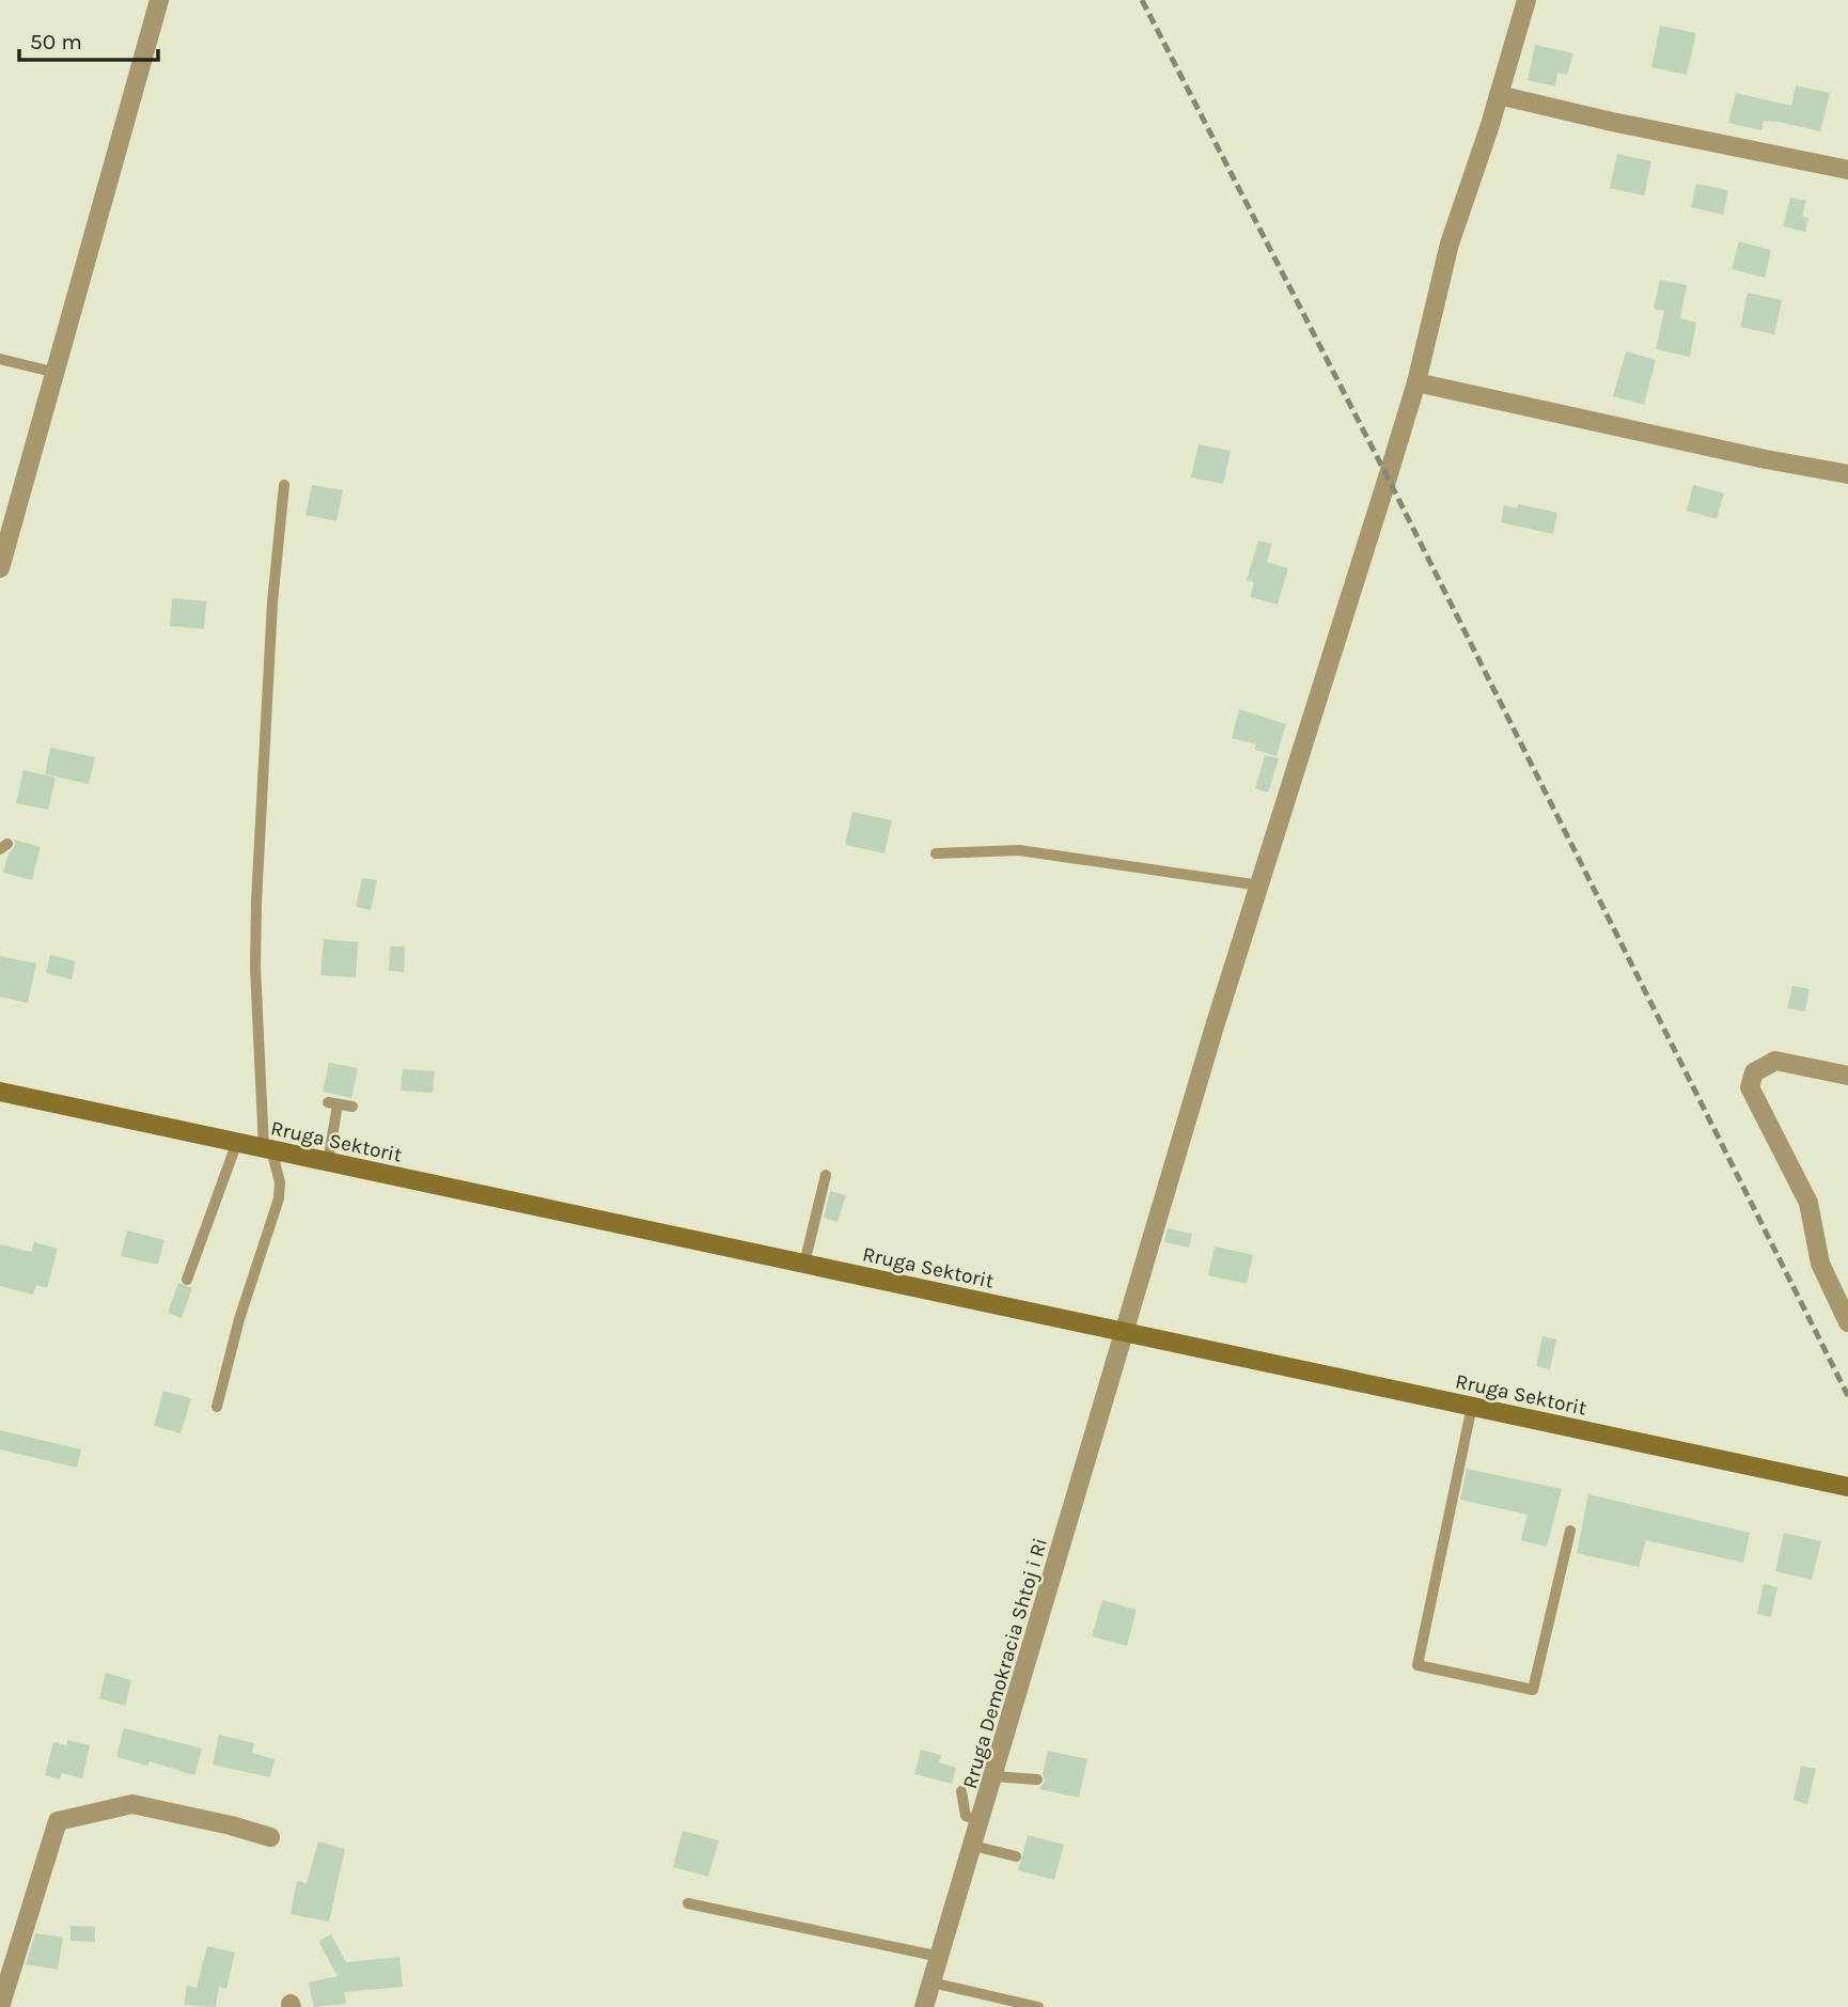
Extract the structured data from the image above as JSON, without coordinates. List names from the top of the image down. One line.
{"streets":{"street":["Rruga Sektorit","Rruga Demokracia Shtoj i Ri"]},"crossings":[["Rruga Sektorit","Rruga Demokracia Shtoj i Ri"]],"scale_bar":"50 m"}
